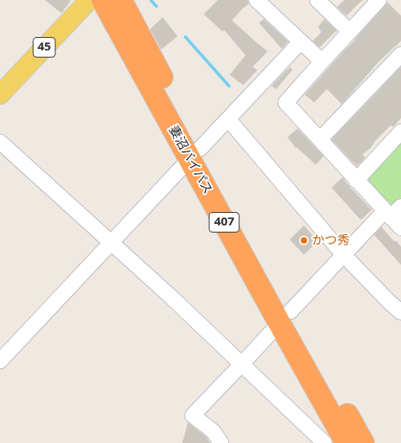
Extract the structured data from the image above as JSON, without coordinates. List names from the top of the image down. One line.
{"streets":{"highway":["妻沼バイパス","407"],"main road":["45"]},"places":["かつ秀"]}
